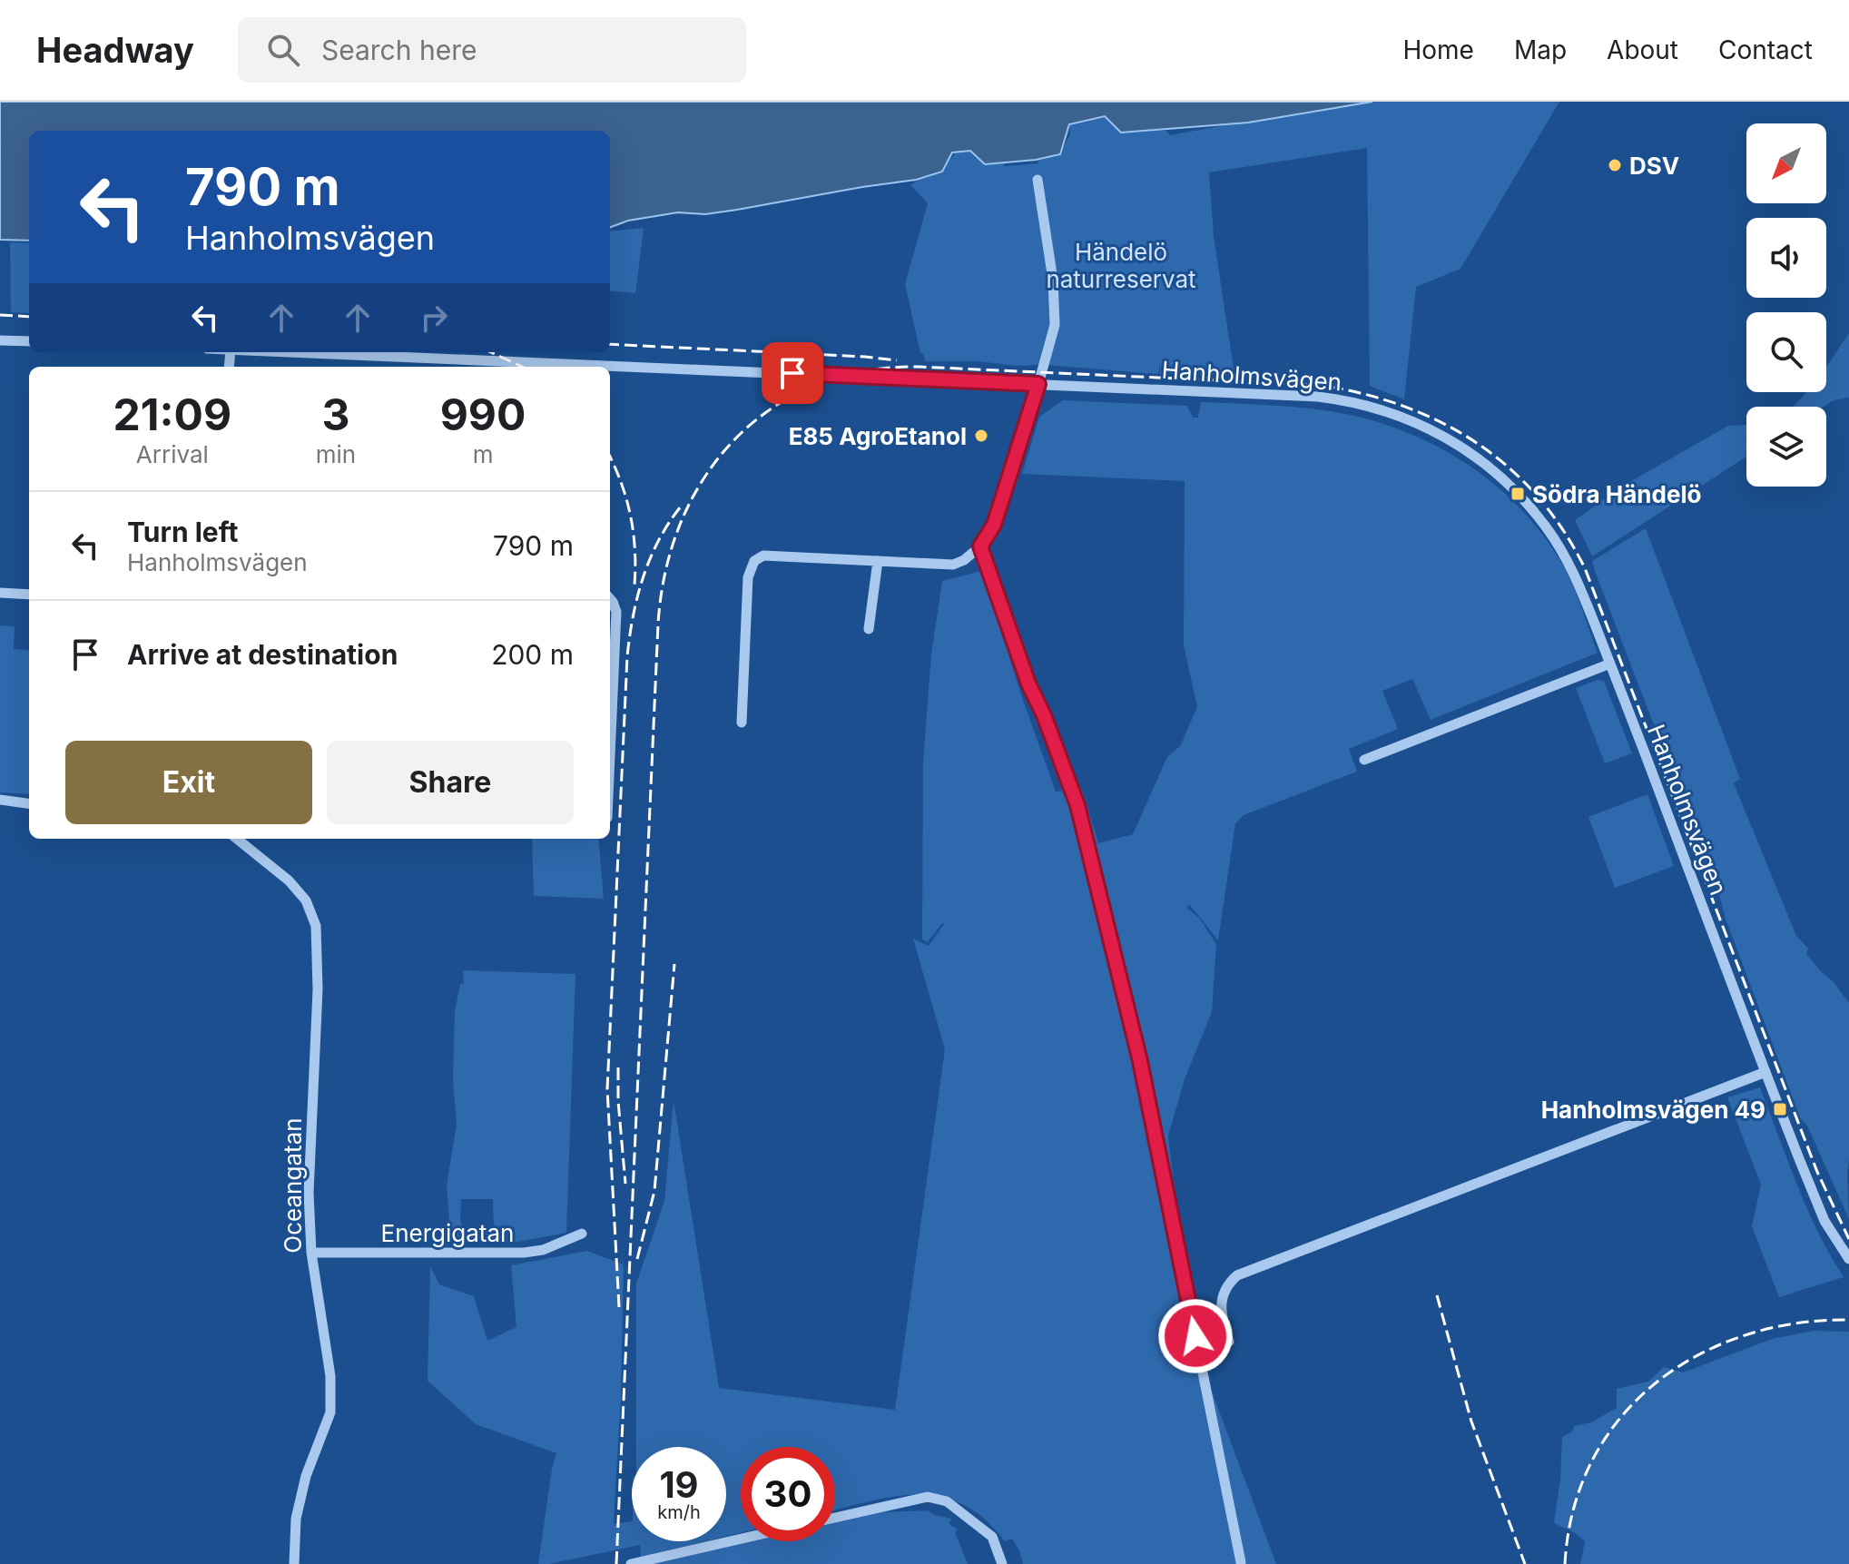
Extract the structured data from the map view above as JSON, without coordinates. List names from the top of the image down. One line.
{"streets":{"street":["Hanholmsvägen","Oceangatan","Energigatan"]},"crossings":[["Oceangatan","Energigatan"]],"parks":["Händelö naturreservat"],"places":{"other":["DSV","E85 AgroEtanol"],"transit":["Södra Händelö","Hanholmsvägen 49"]},"north":"bottom left","page":{"header":"Headway","search":"Search here","nav":["Home","Map","About","Contact"],"turn":["790 m","Hanholmsvägen"],"eta":["21:09","Arrival","3","min","990","m"],"list":[{"name":"Turn left","note":"Hanholmsvägen","value":"790 m"},{"name":"Arrive at destination","value":"200 m"}],"buttons":["Exit","Share"],"speed":"19 km/h","limit":"30"}}
